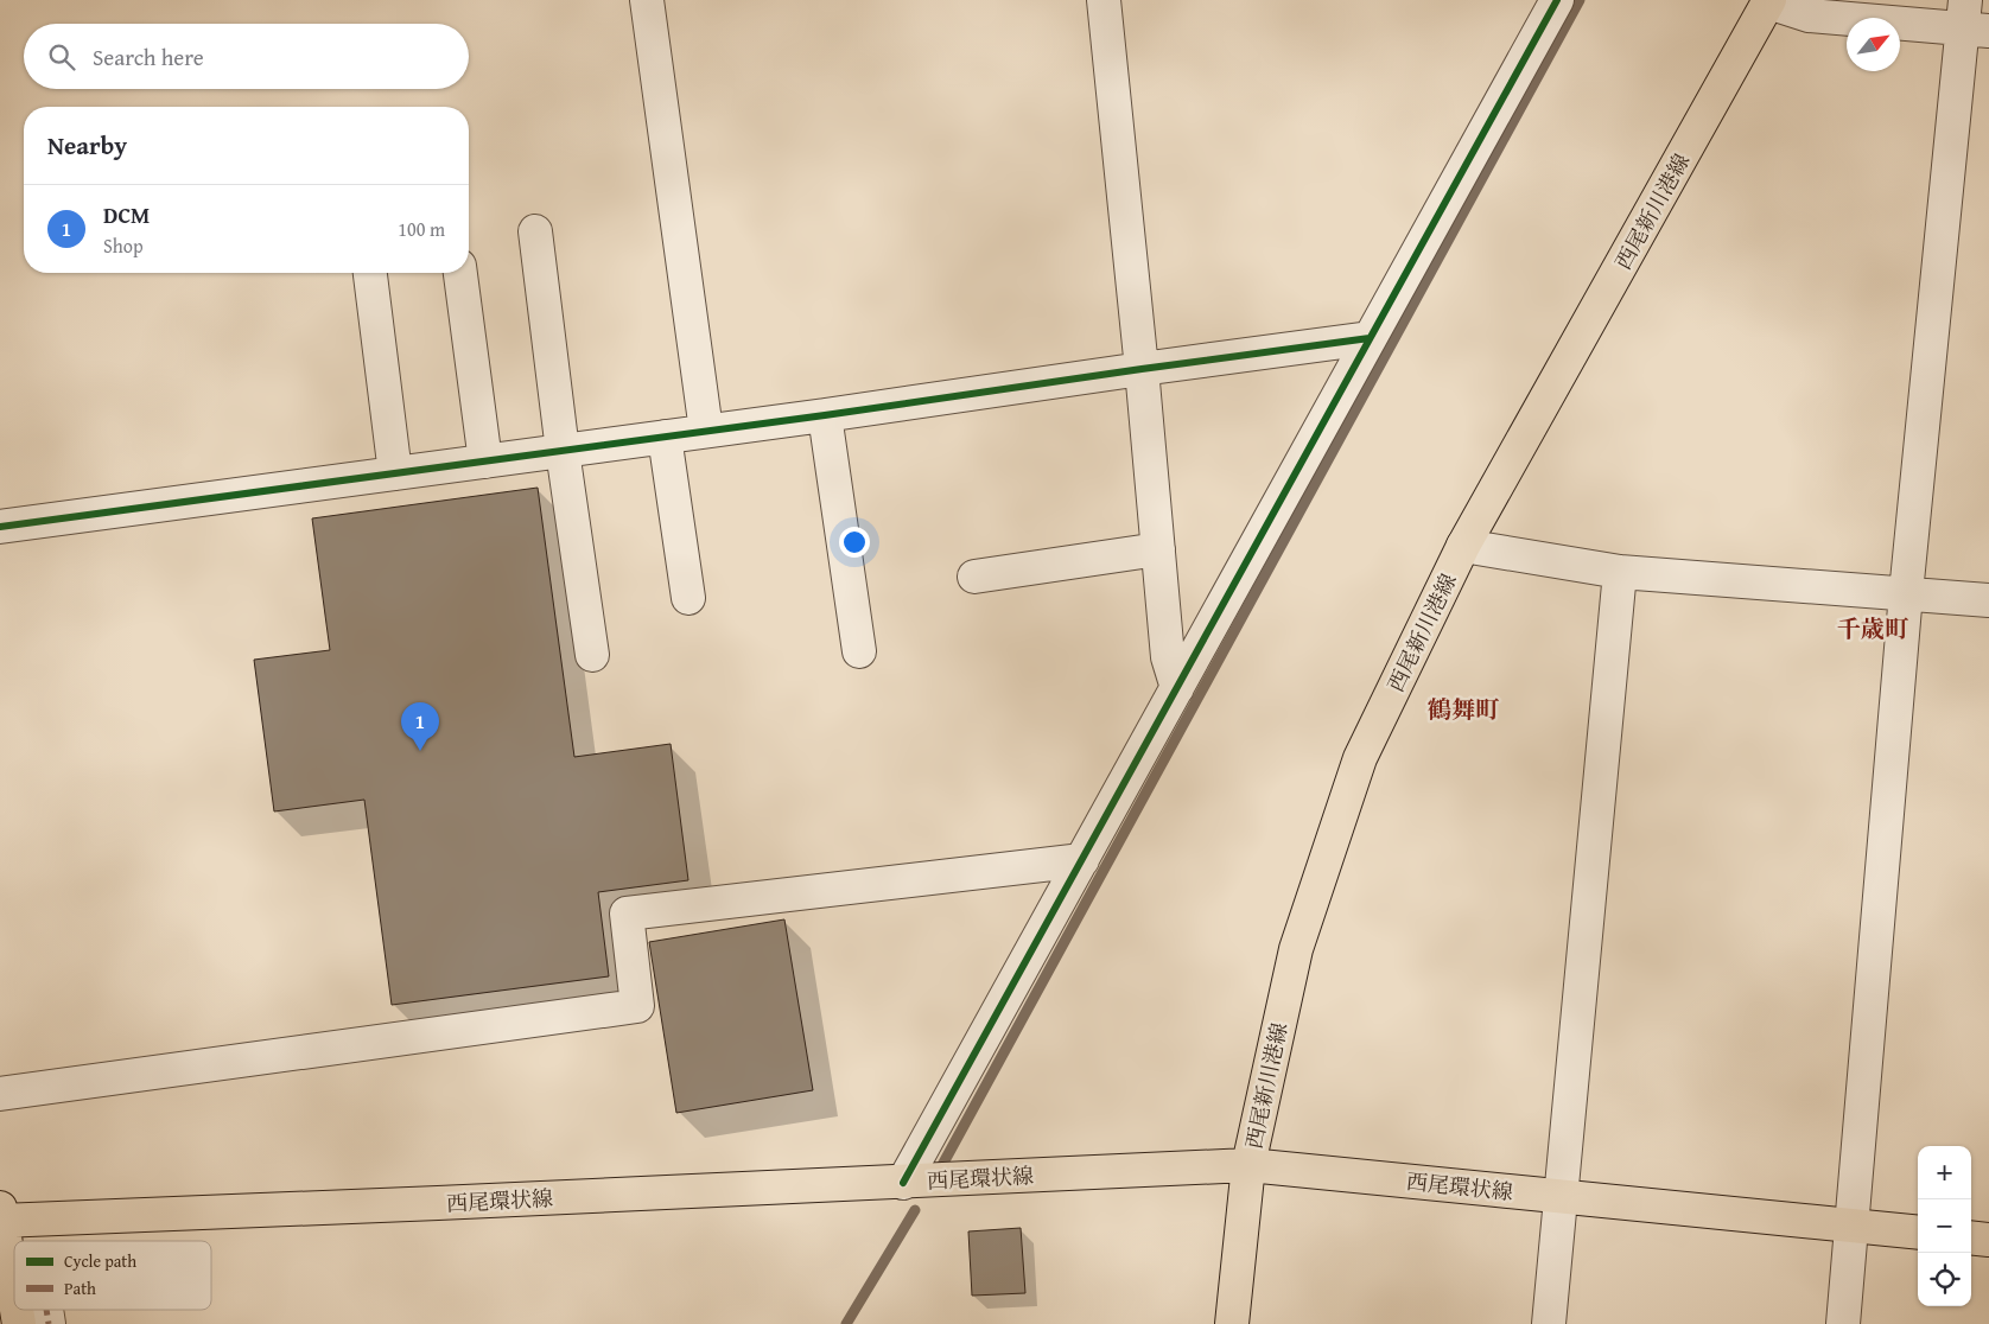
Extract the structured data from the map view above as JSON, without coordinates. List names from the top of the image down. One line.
{"streets":{"main road":["西尾新川港線","西尾環状線"]},"crossings":[["西尾新川港線","西尾環状線"]],"districts":["千歳町","鶴舞町"],"legend":["Cycle path","Path"],"north":"top right","page":{"search":"Search here","heading":"Nearby","list":[{"mark":"1","name":"DCM","note":"Shop","value":"100 m"}],"pins":"1","map_buttons":["+","−"]}}
